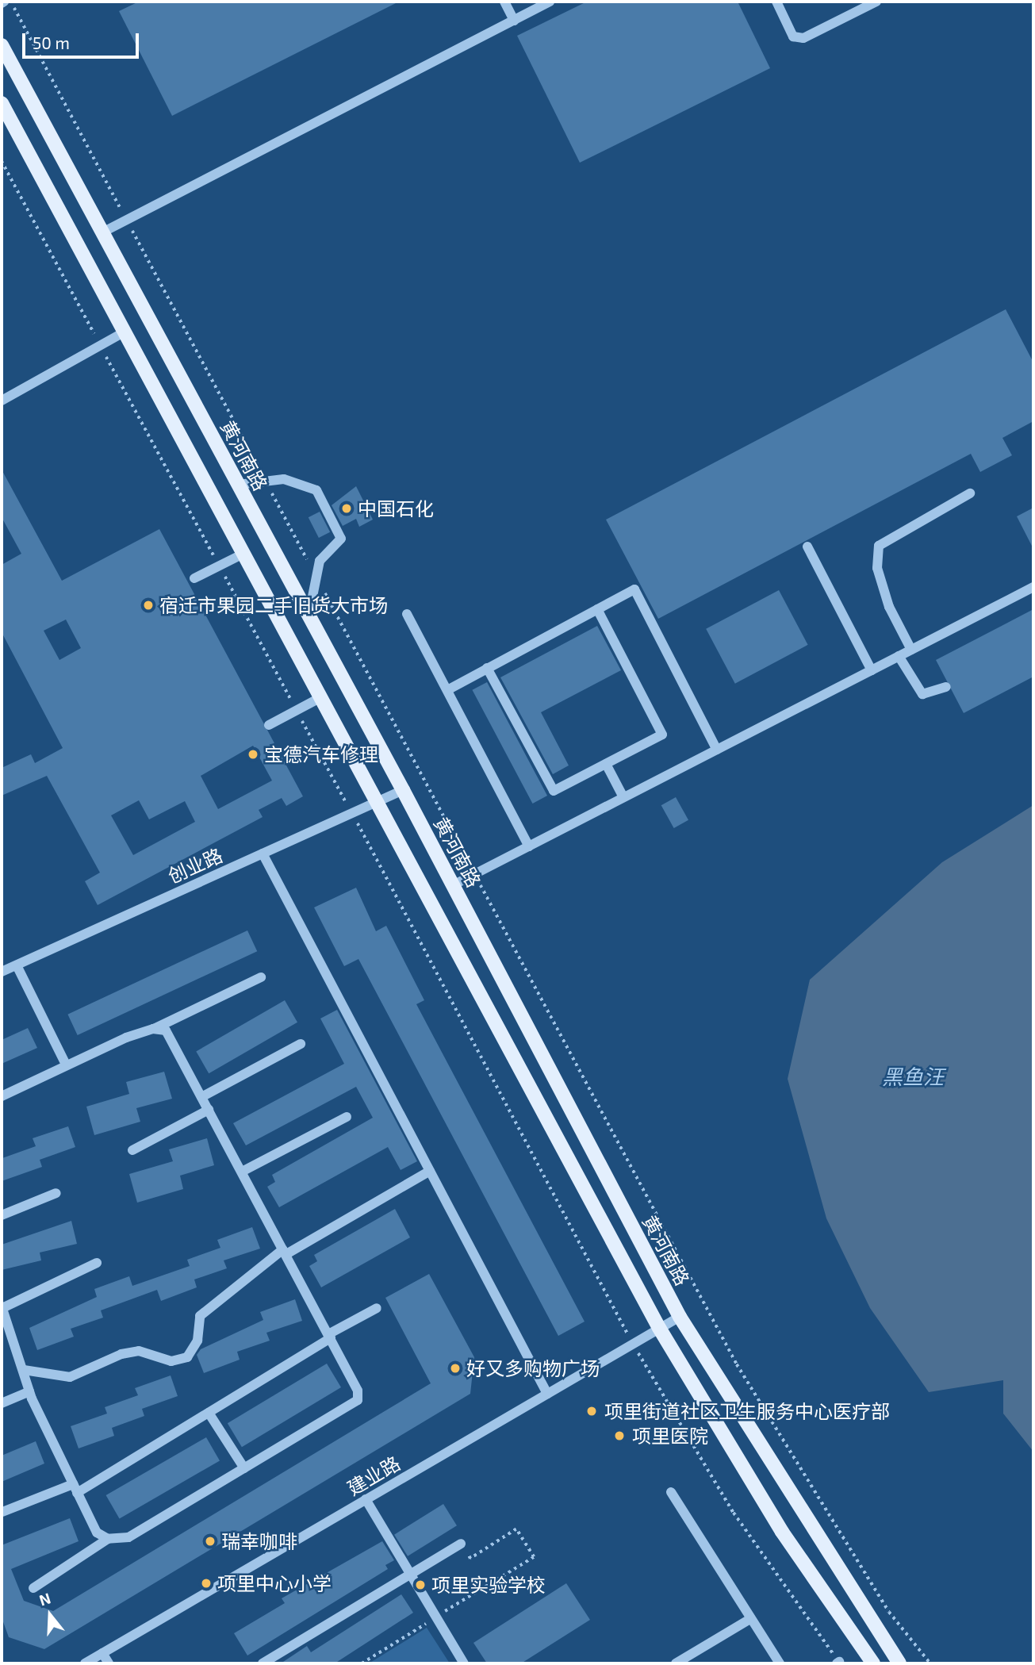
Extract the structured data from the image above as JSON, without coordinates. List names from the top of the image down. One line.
{"streets":{"main road":["黄河南路"],"street":["创业路","建业路"]},"crossings":[["黄河南路","创业路"],["黄河南路","建业路"]],"water":["黑鱼汪"],"places":["中国石化","宿迁市果园二手旧货大市场","宝德汽车修理","好又多购物广场","项里街道社区卫生服务中心医疗部","项里医院","瑞幸咖啡","项里中心小学","项里实验学校"],"scale_bar":"50 m","north":"top"}
